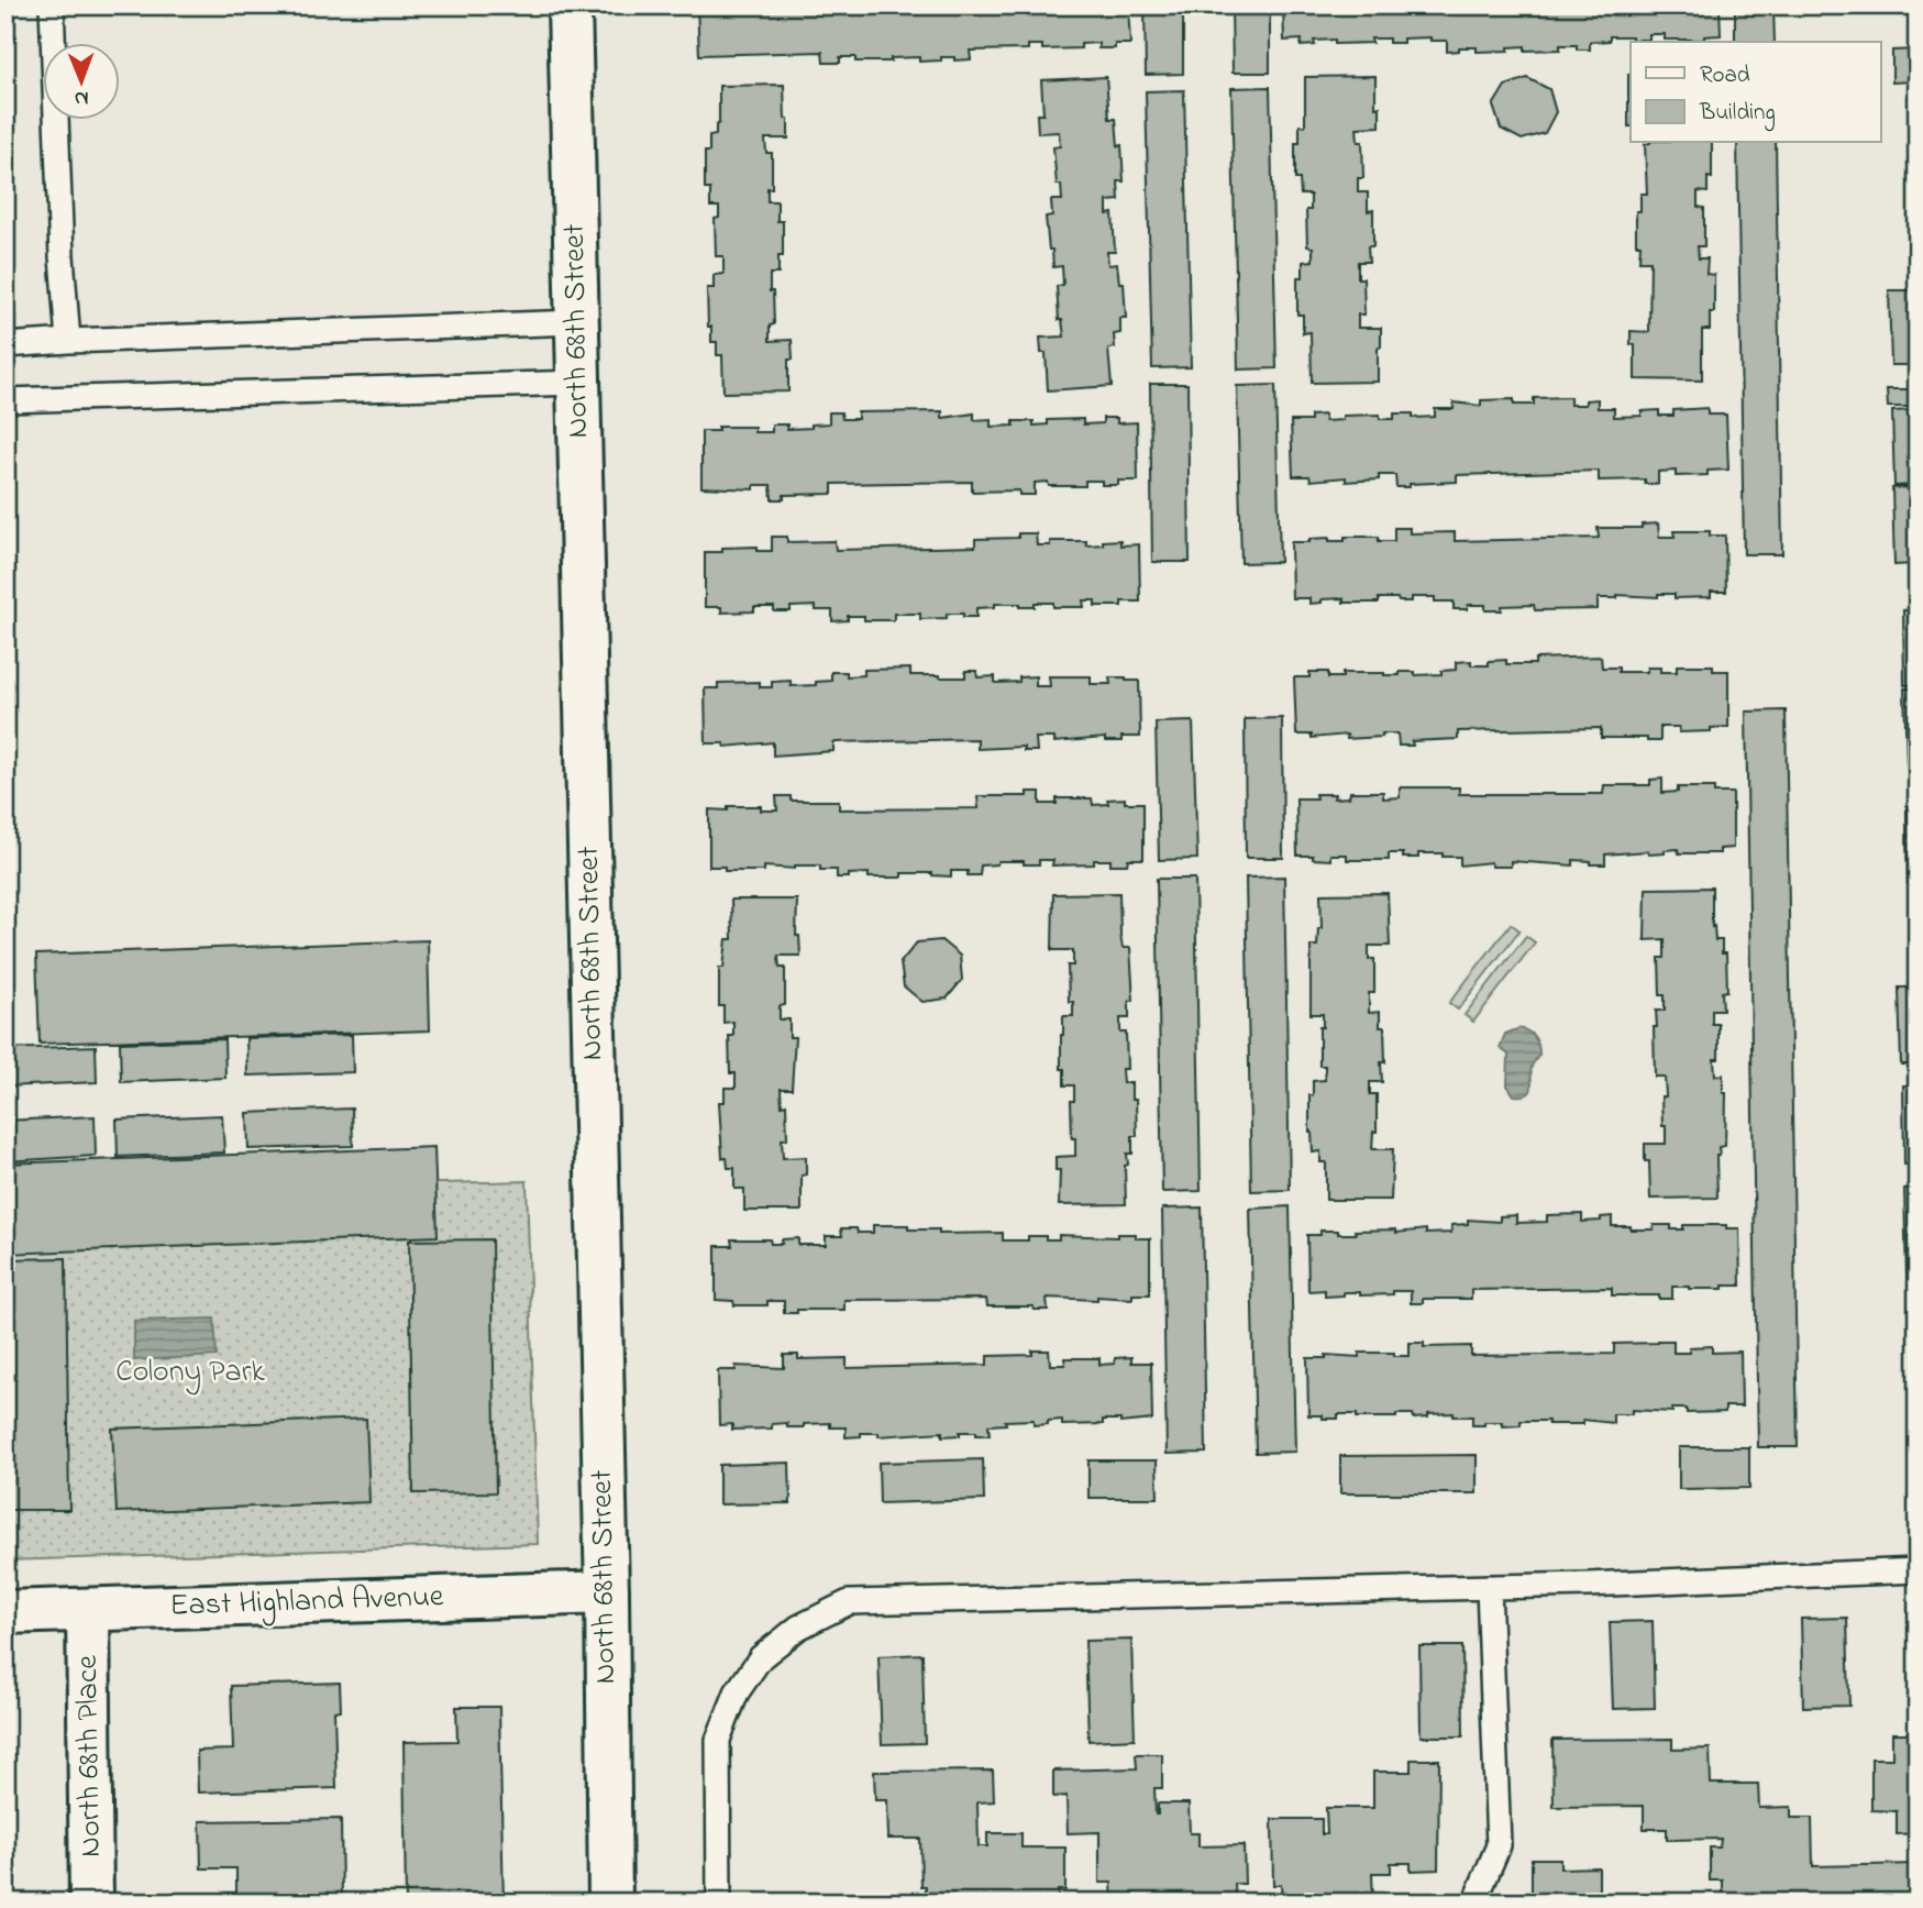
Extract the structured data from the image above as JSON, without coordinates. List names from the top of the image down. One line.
{"streets":{"street":["North 68th Street","East Highland Avenue","North 68th Place"]},"crossings":[["North 68th Street","East Highland Avenue"],["East Highland Avenue","North 68th Place"]],"parks":["Colony Park"],"legend":["Road","Building"],"north":"bottom"}
